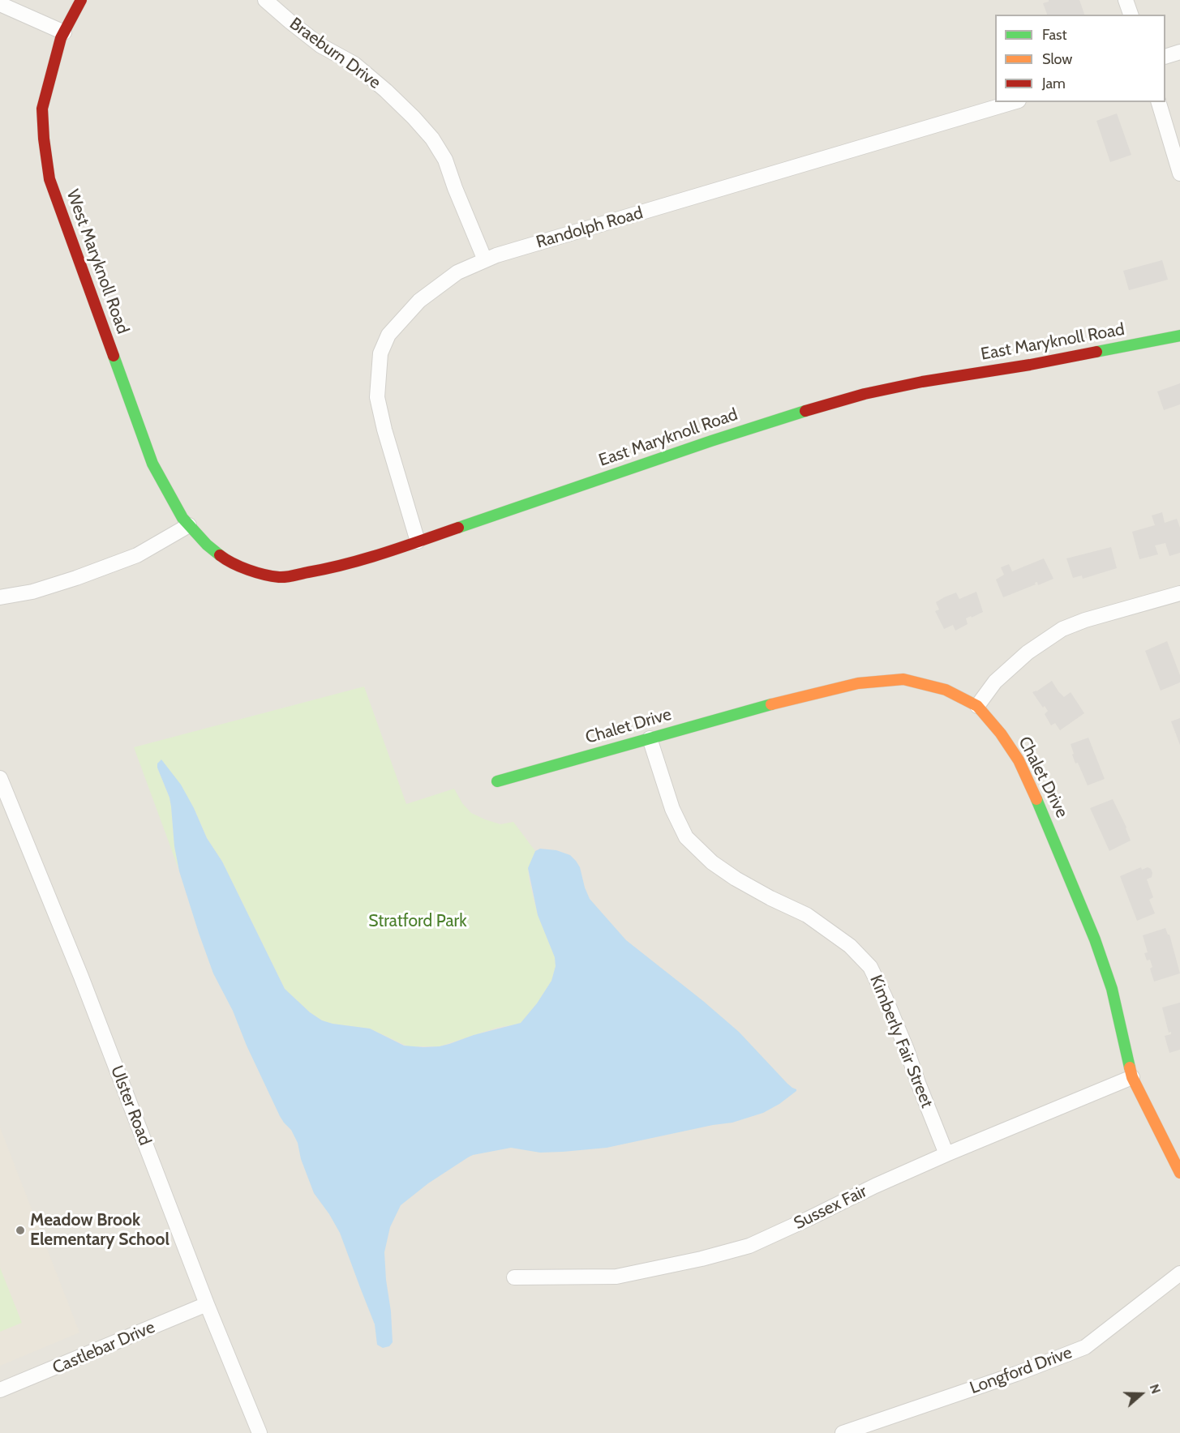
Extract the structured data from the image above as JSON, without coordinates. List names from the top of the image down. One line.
{"streets":{"street":["Braeburn Drive","Randolph Road","West Maryknoll Road","East Maryknoll Road","Chalet Drive","Kimberly Fair Street","Ulster Road","Sussex Fair","Castlebar Drive","Longford Drive"]},"crossings":[["Braeburn Drive","Randolph Road"],["Randolph Road","East Maryknoll Road"],["West Maryknoll Road","East Maryknoll Road"],["Chalet Drive","Kimberly Fair Street"],["Chalet Drive","Sussex Fair"],["Kimberly Fair Street","Sussex Fair"],["Ulster Road","Castlebar Drive"]],"parks":["Stratford Park"],"places":["Meadow Brook Elementary School"],"legend":["Fast","Slow","Jam"],"north":"right"}
